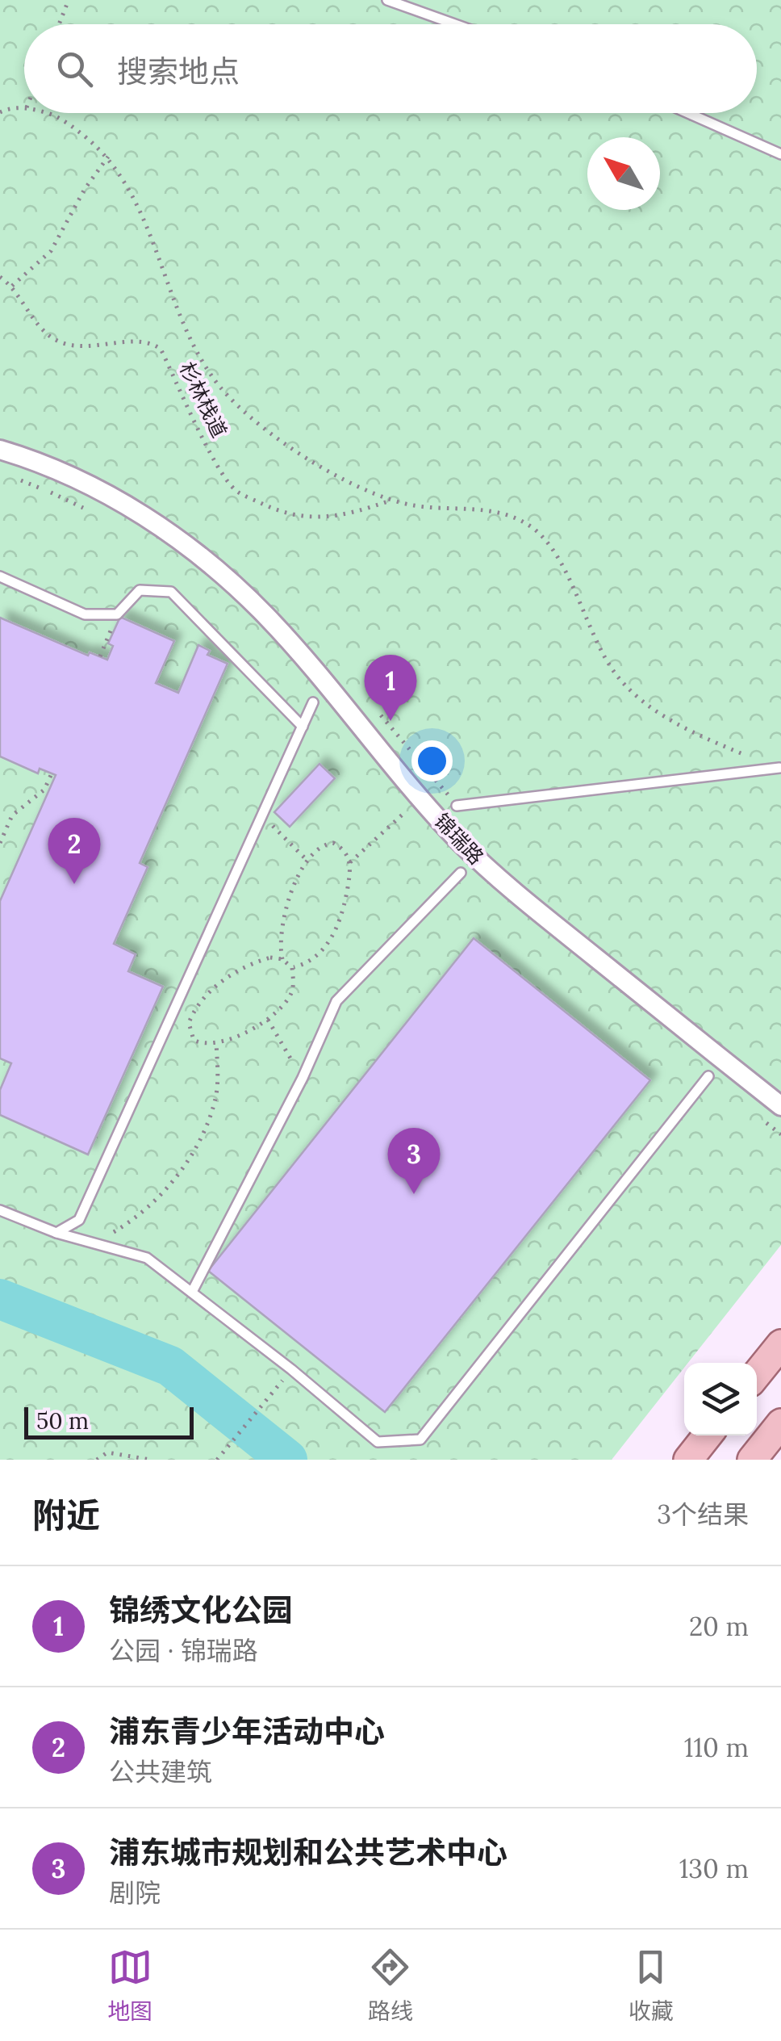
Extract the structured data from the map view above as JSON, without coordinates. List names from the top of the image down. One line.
{"streets":{"street":["锦瑞路"],"path":["杉林栈道"]},"scale_bar":"50 m","north":"top left","page":{"search":"搜索地点","pins":["1","2","3"],"scale":"50 m","heading":["附近","3个结果"],"list":[{"mark":"1","name":"锦绣文化公园","note":"公园 · 锦瑞路","value":"20 m"},{"mark":"2","name":"浦东青少年活动中心","note":"公共建筑","value":"110 m"},{"mark":"3","name":"浦东城市规划和公共艺术中心","note":"剧院","value":"130 m"}],"nav":["地图","路线","收藏"]}}
